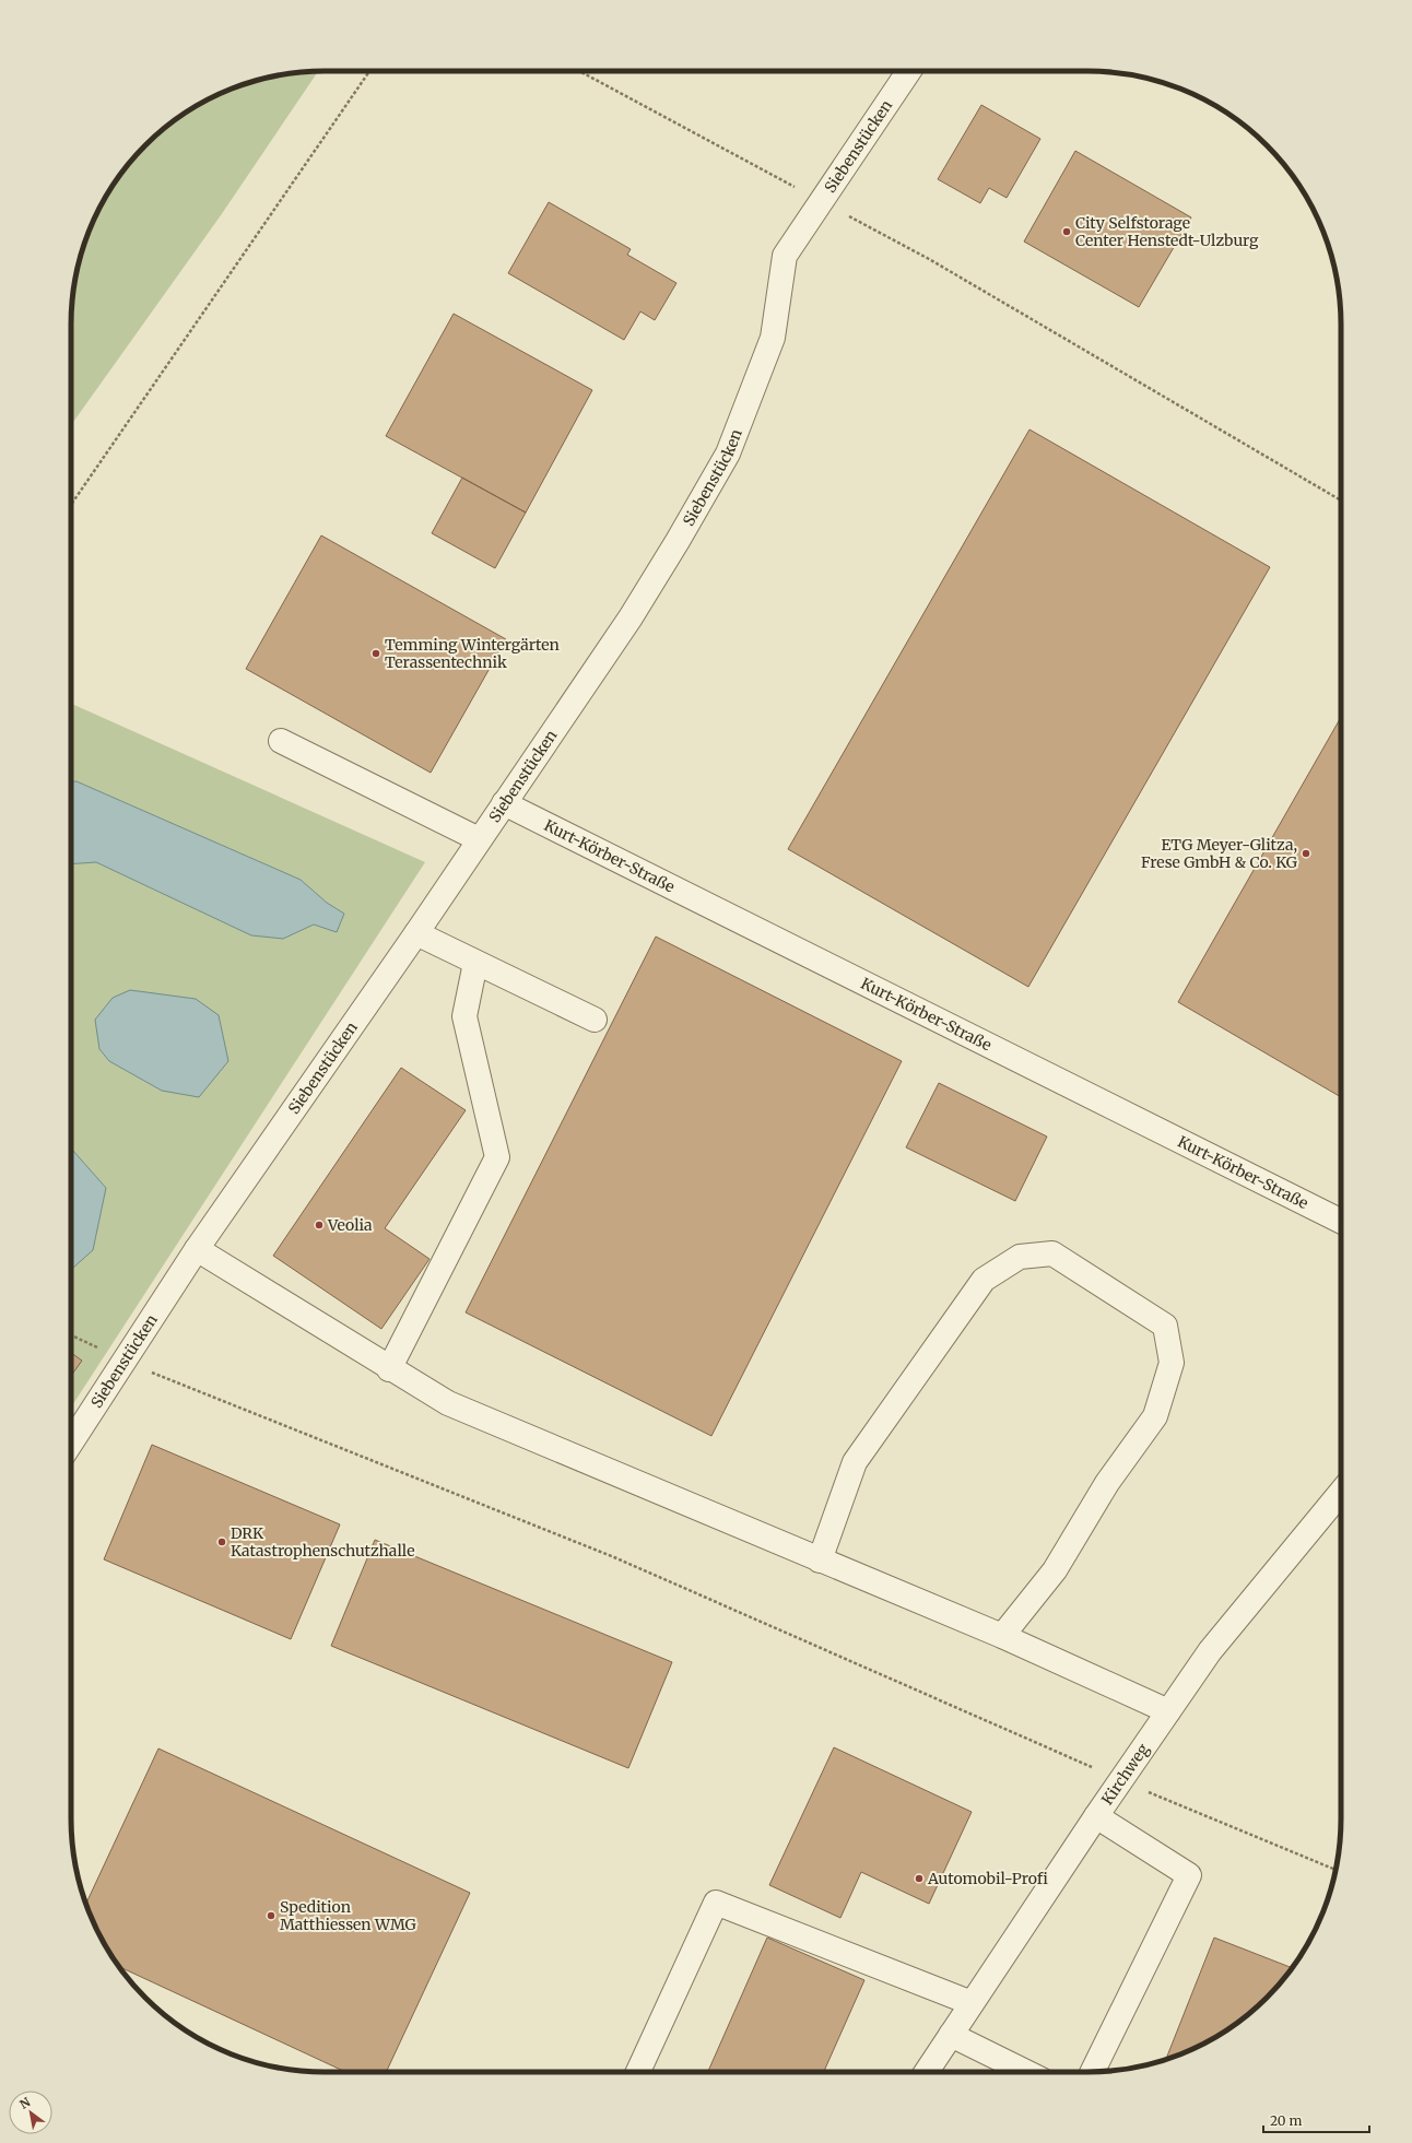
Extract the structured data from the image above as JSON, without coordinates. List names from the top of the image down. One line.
{"streets":{"street":["Siebenstücken","Kurt-Körber-Straße","Kirchweg"]},"crossings":[["Siebenstücken","Kurt-Körber-Straße"]],"places":["City Selfstorage Center Henstedt-Ulzburg","Temming Wintergärten Terassentechnik","ETG Meyer-Glitza, Frese GmbH & Co. KG","Veolia","DRK Katastrophenschutzhalle","Automobil-Profi","Spedition Matthiessen WMG"],"scale_bar":"20 m","north":"top left"}
